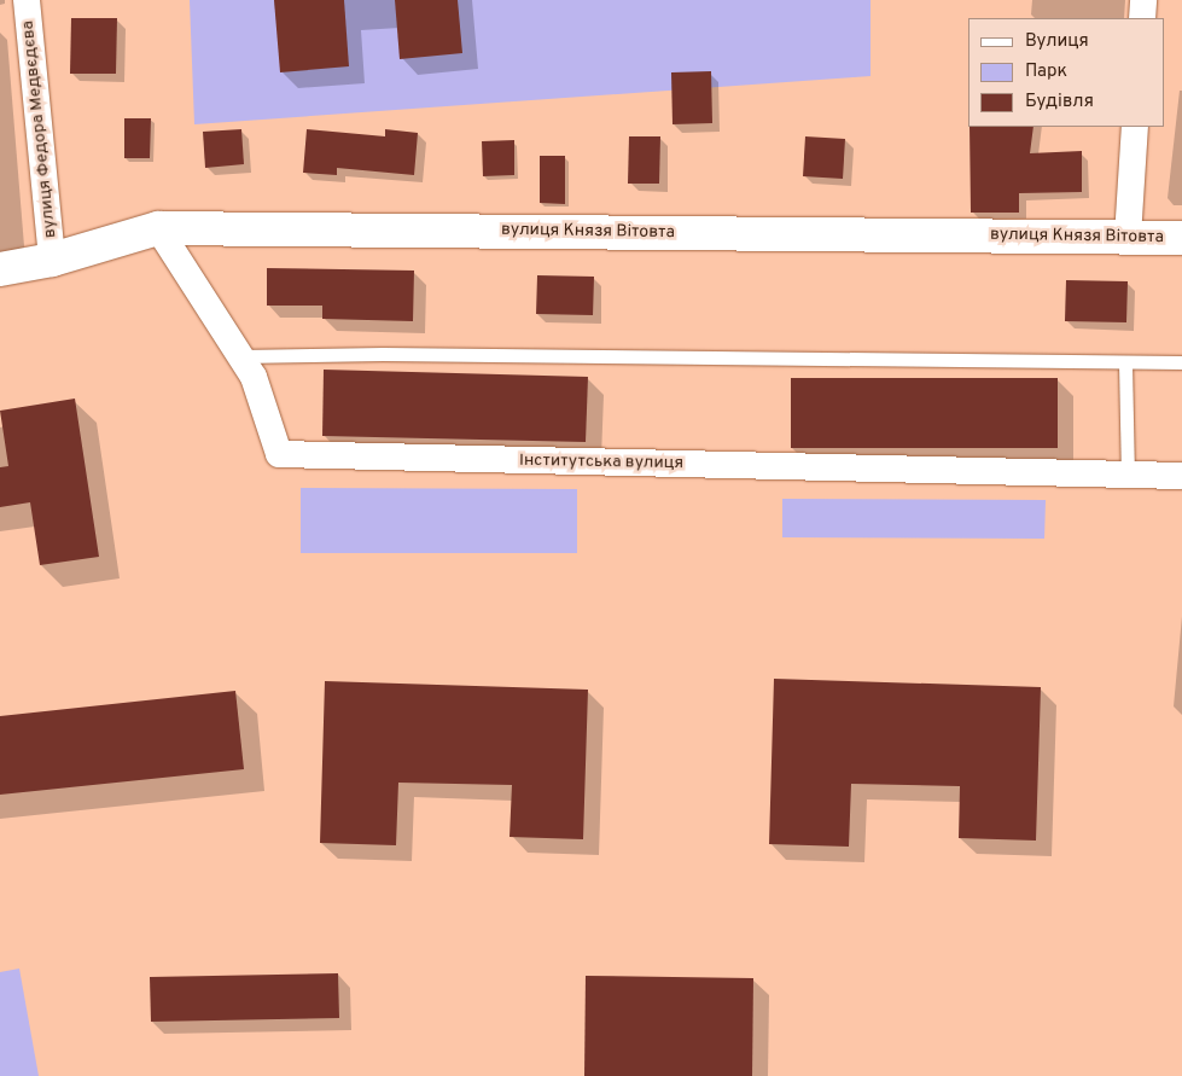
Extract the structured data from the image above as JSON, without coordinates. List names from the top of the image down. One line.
{"streets":{"street":["вулиця Федора Медвєдєва","вулиця Князя Вітовта","Інститутська вулиця"]},"crossings":[["вулиця Федора Медвєдєва","вулиця Князя Вітовта"],["вулиця Князя Вітовта","Інститутська вулиця"]],"legend":["Вулиця","Парк","Будівля"]}
